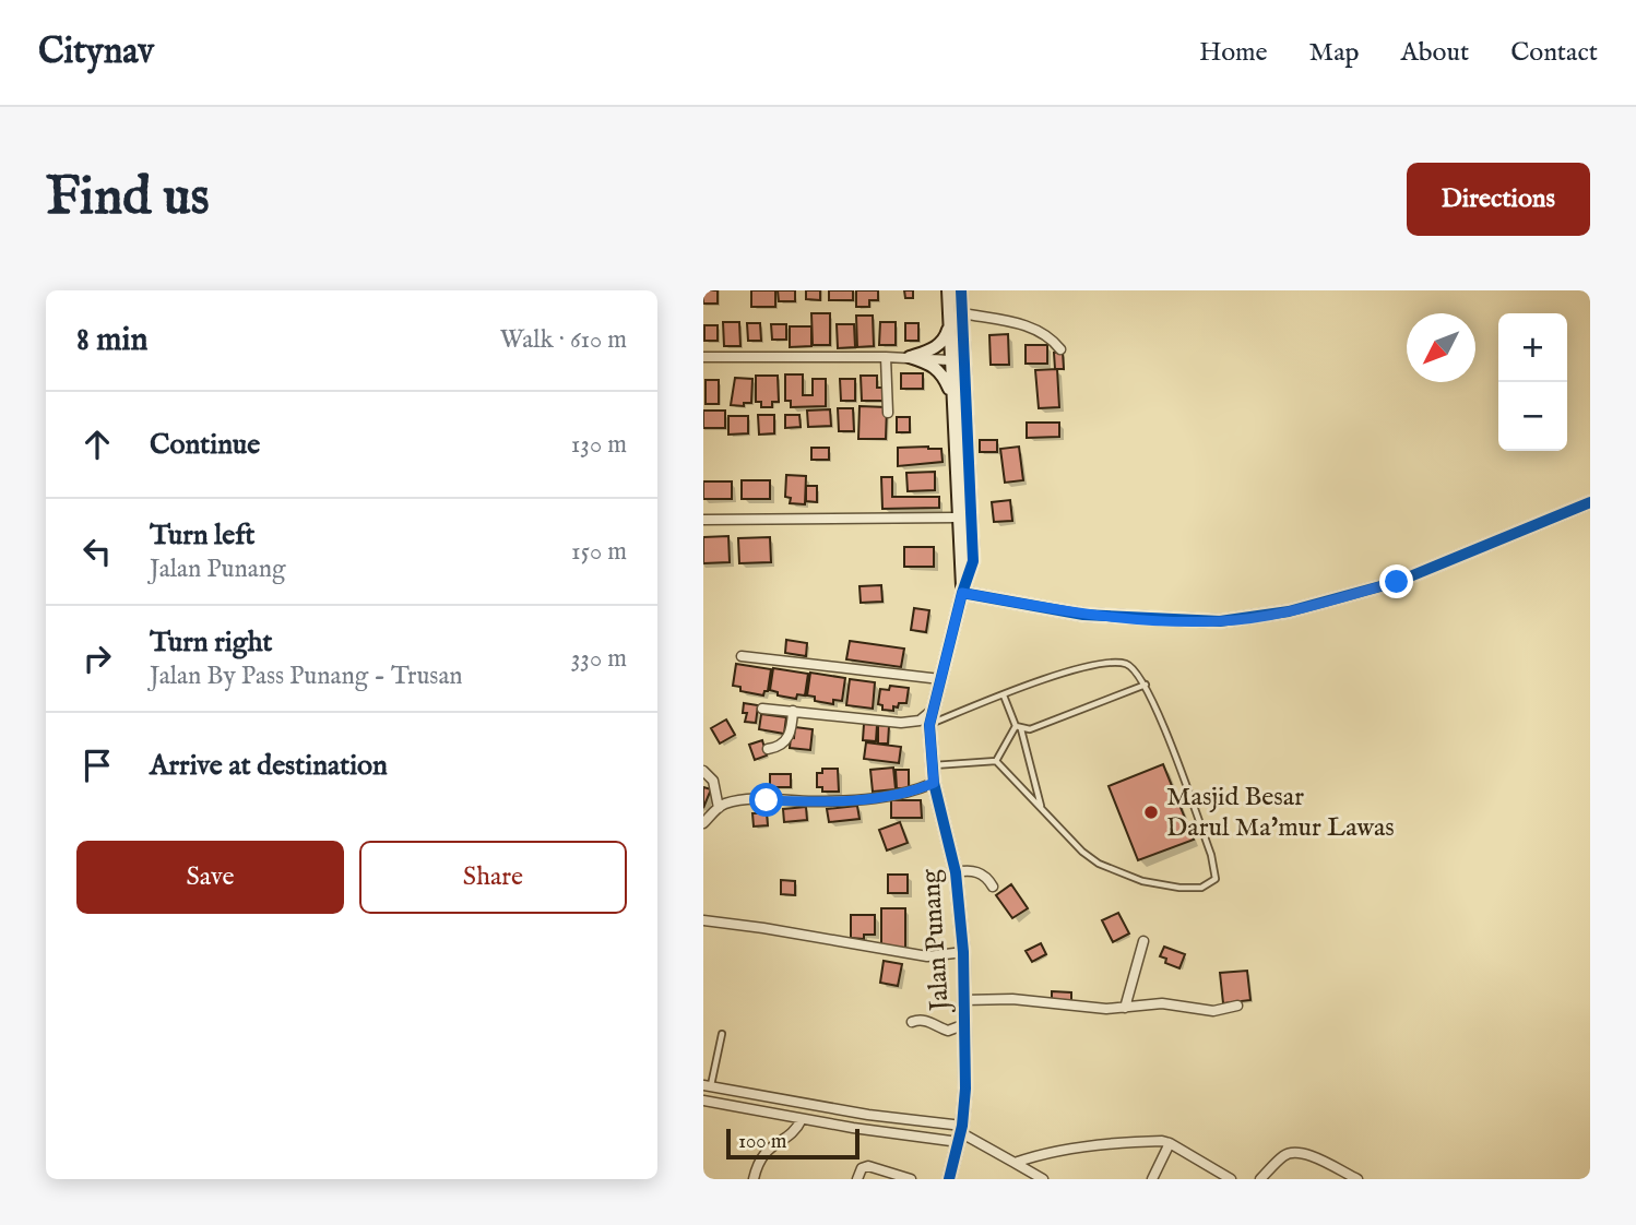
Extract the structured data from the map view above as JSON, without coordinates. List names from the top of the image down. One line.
{"streets":{"street":["Jalan Punang"]},"places":["Masjid Besar Darul Ma'mur Lawas"],"scale_bar":"100 m","north":"bottom left","page":{"header":"Citynav","nav":["Home","Map","About","Contact"],"buttons":["Directions",["Save","Share"]],"title":"Find us","heading":["8 min","Walk · 610 m"],"map_buttons":["+","−"],"list":[["Continue","130 m"],["Turn left","Jalan Punang","150 m"],["Turn right","Jalan By Pass Punang - Trusan","330 m"],"Arrive at destination"],"scale":"100 m"}}
